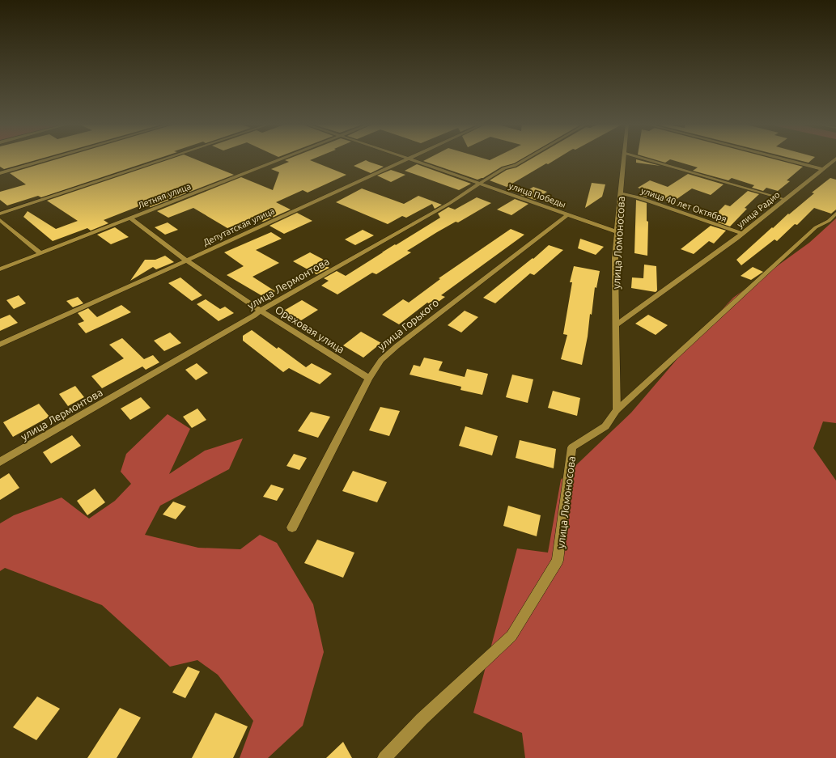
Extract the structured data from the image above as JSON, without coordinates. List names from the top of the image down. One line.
{"streets":{"street":["улица Победы","Летняя улица","улица 40 лет Октября","улица Радио","Депутатская улица","улица Ломоносова","улица Лермонтова","улица Горького","Ореховая улица"]},"crossings":[["улица Победы","улица Ломоносова"],["улица Победы","улица Лермонтова"],["улица Победы","улица Горького"],["Летняя улица","Ореховая улица"],["улица 40 лет Октября","улица Радио"],["улица 40 лет Октября","улица Ломоносова"],["улица Радио","улица Ломоносова"],["Депутатская улица","Ореховая улица"],["улица Лермонтова","Ореховая улица"],["улица Горького","Ореховая улица"]]}
